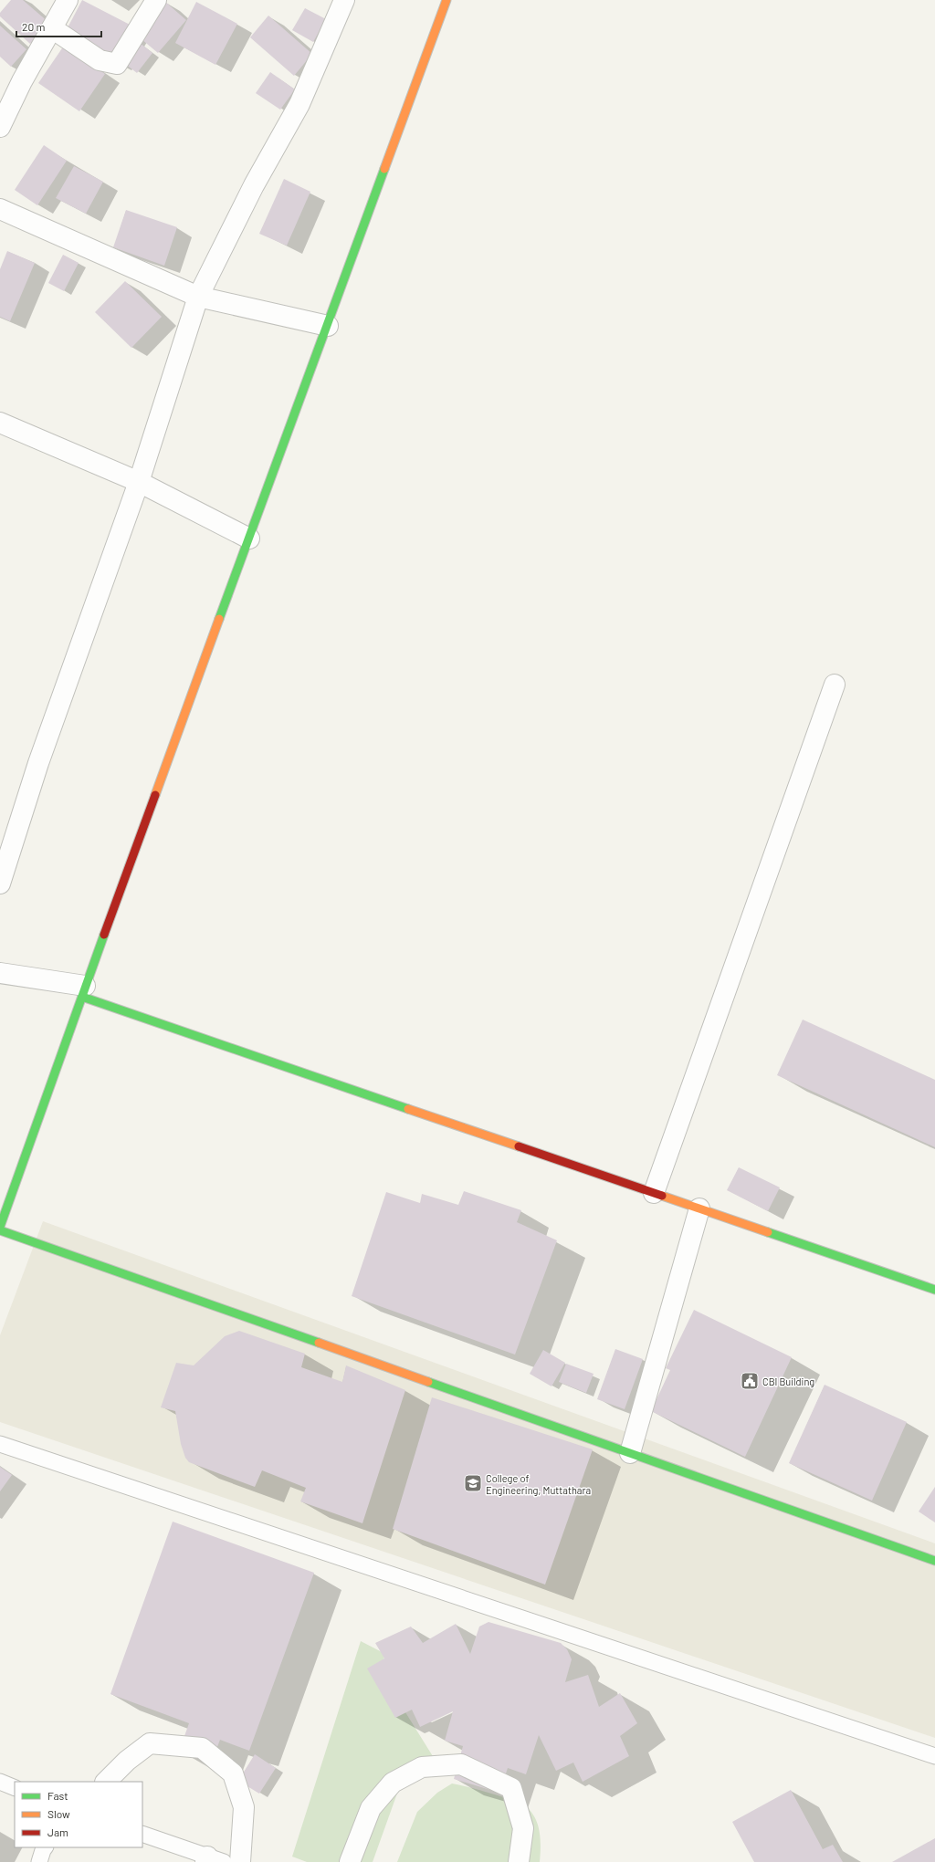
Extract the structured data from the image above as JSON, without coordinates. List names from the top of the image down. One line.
{"places":{"public building":["CBI Building"],"school or university":["College of Engineering, Muttathara"]},"legend":["Fast","Slow","Jam"],"scale_bar":"20 m"}
